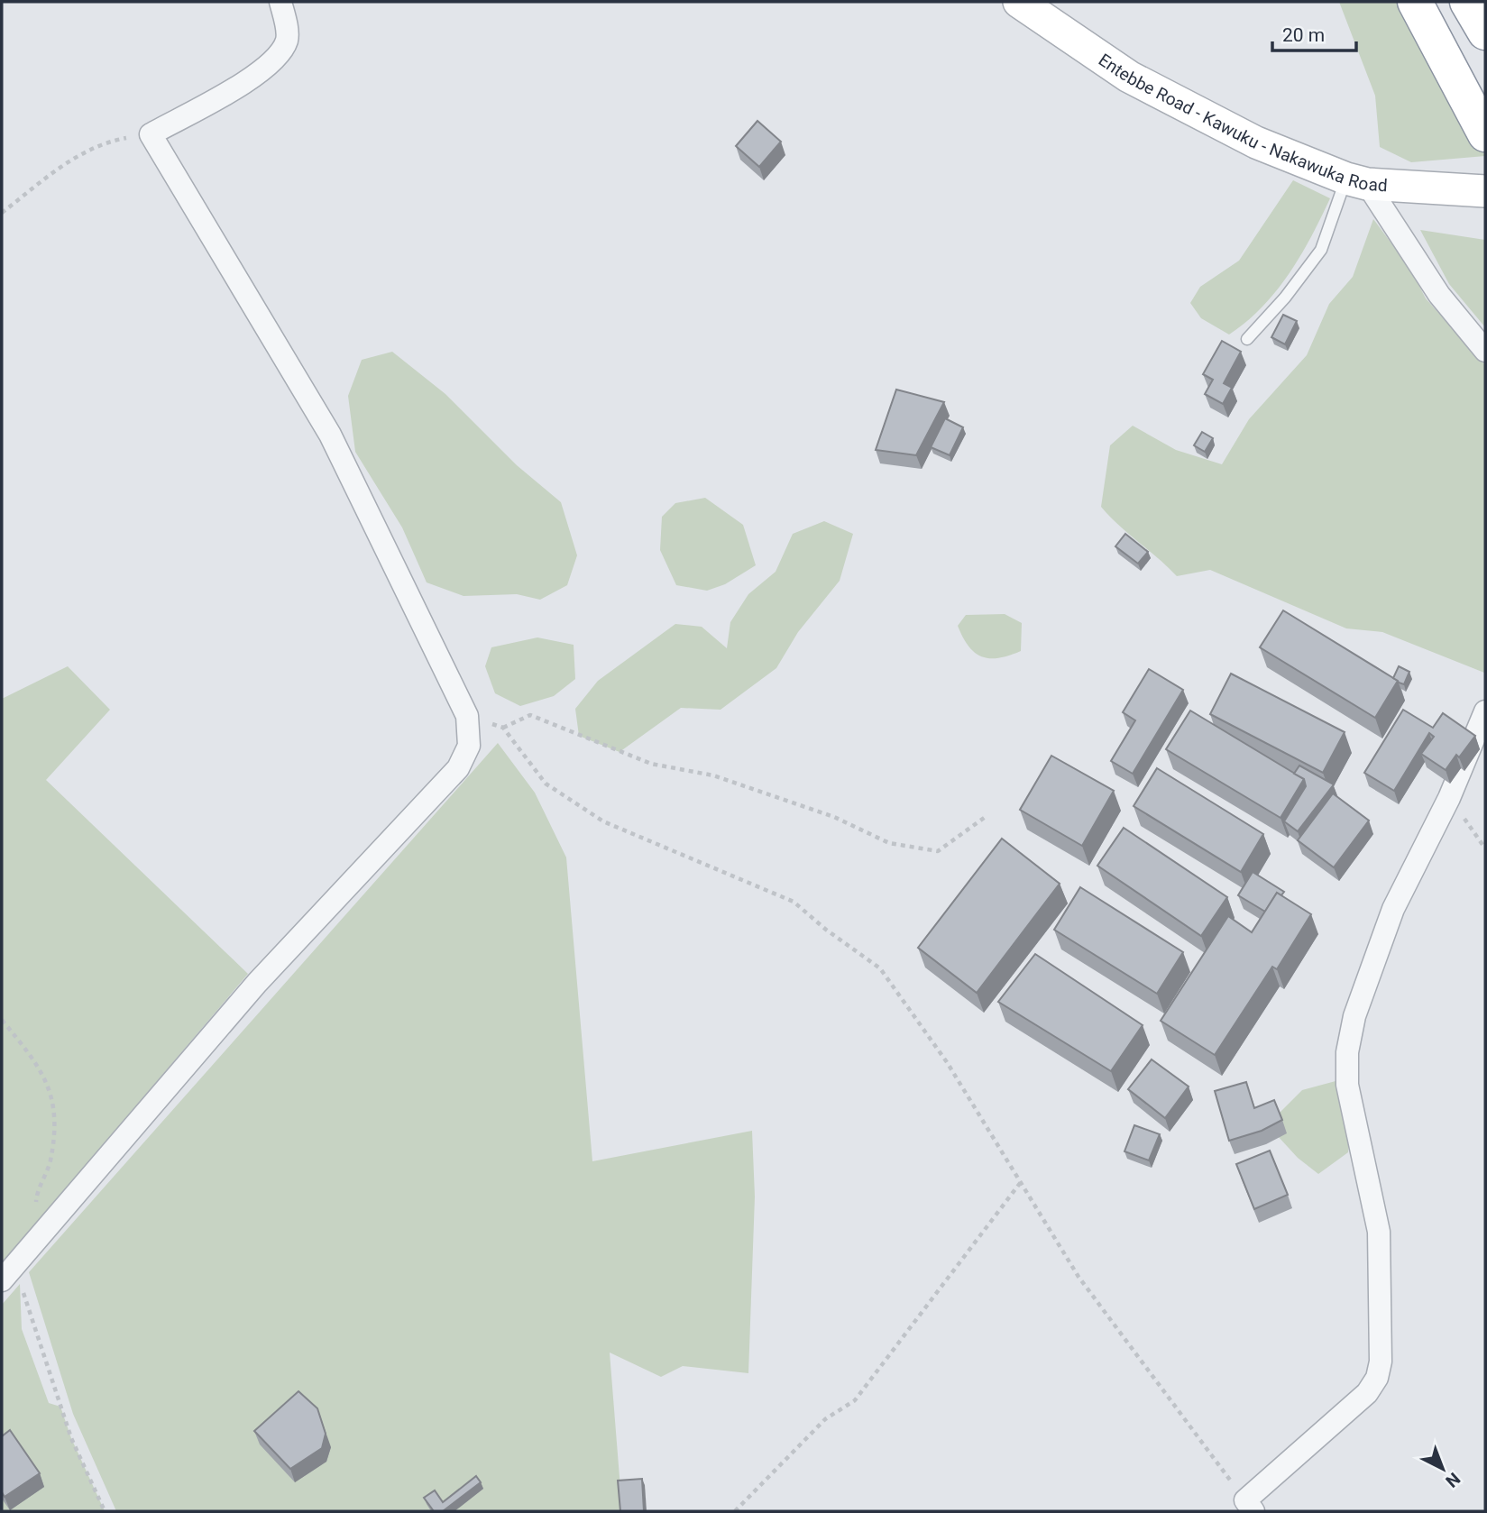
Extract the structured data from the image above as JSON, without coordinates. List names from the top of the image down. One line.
{"streets":{"main road":["Entebbe Road - Kawuku - Nakawuka Road"]},"scale_bar":"20 m","north":"bottom right"}
